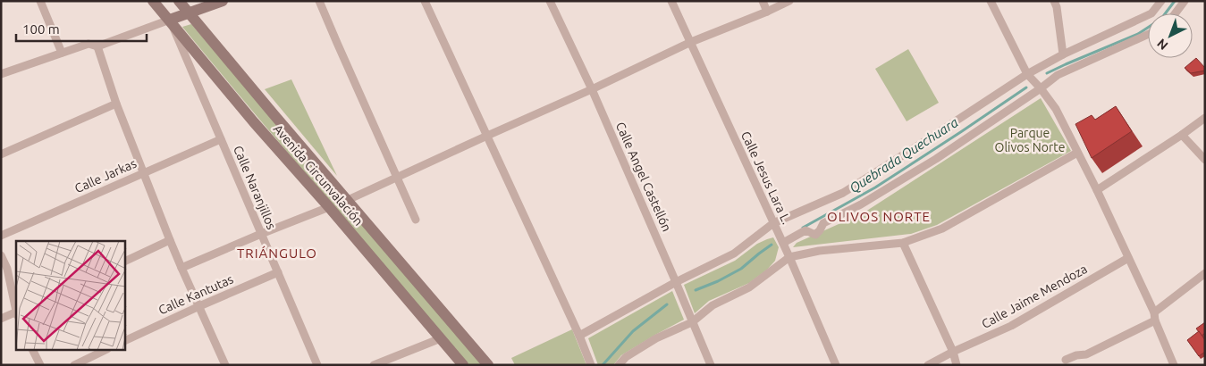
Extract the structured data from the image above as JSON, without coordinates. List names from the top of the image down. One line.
{"streets":{"main road":["Avenida Circunvalación"],"street":["Calle Jarkas","Calle Angel Castellón","Calle Jesus Lara L.","Calle Naranjillos","Calle Kantutas","Calle Jaime Mendoza"]},"crossings":[["Avenida Circunvalación","Calle Naranjillos"],["Calle Jarkas","Calle Naranjillos"],["Calle Naranjillos","Calle Kantutas"]],"districts":["OLIVOS NORTE","TRIÁNGULO"],"water":["Quebrada Quechuara"],"parks":["Parque Olivos Norte"],"scale_bar":"100 m","north":"bottom left"}
